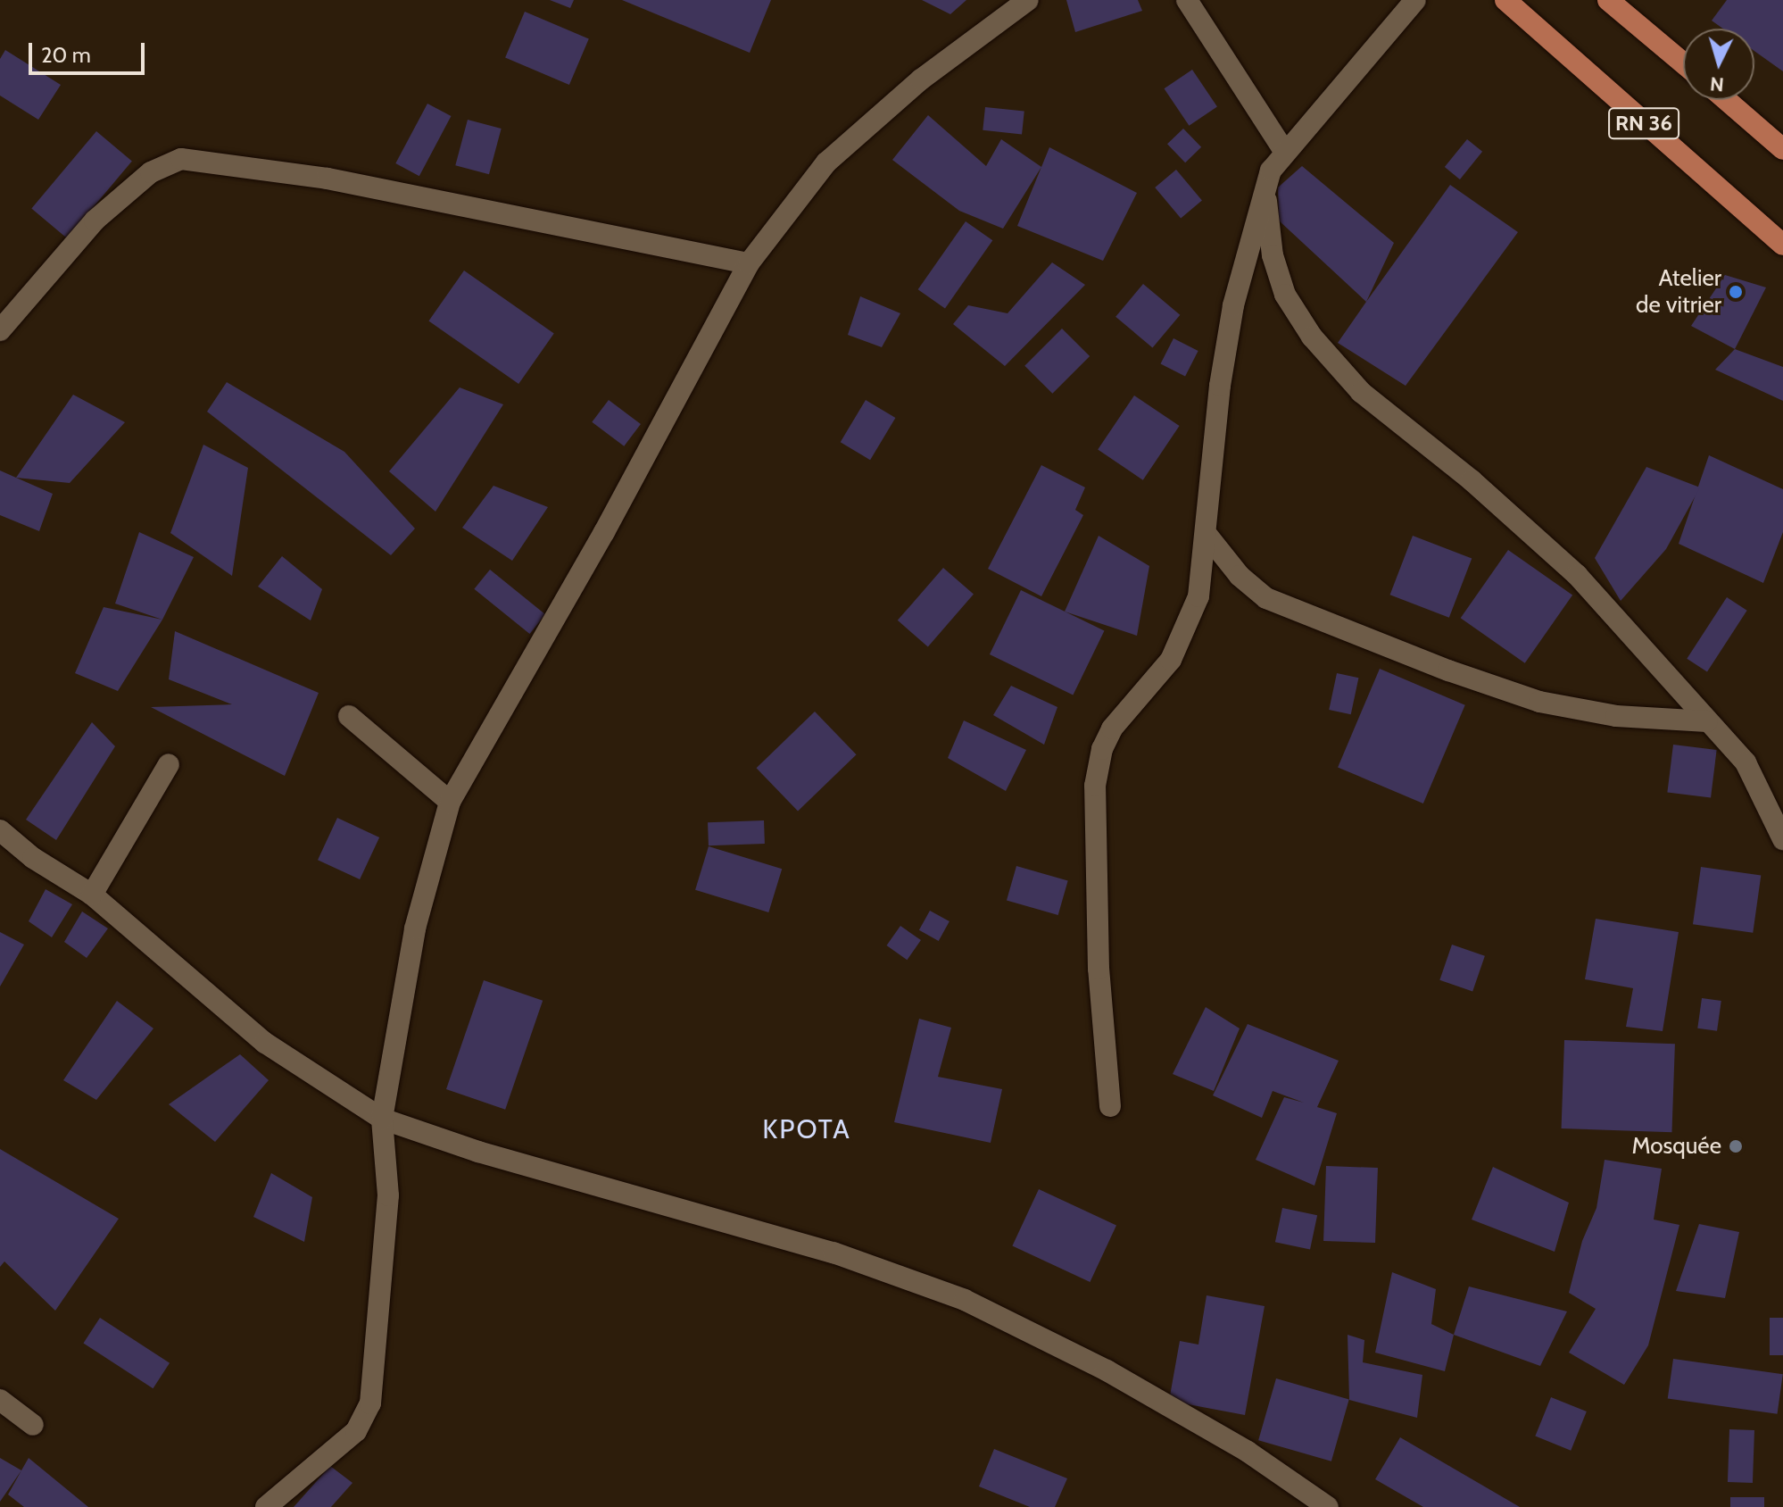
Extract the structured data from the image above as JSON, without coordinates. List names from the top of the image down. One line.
{"streets":{"main road":["RN 36"]},"districts":["KPOTA"],"places":["Atelier de vitrier","Mosquée"],"scale_bar":"20 m","north":"bottom"}
